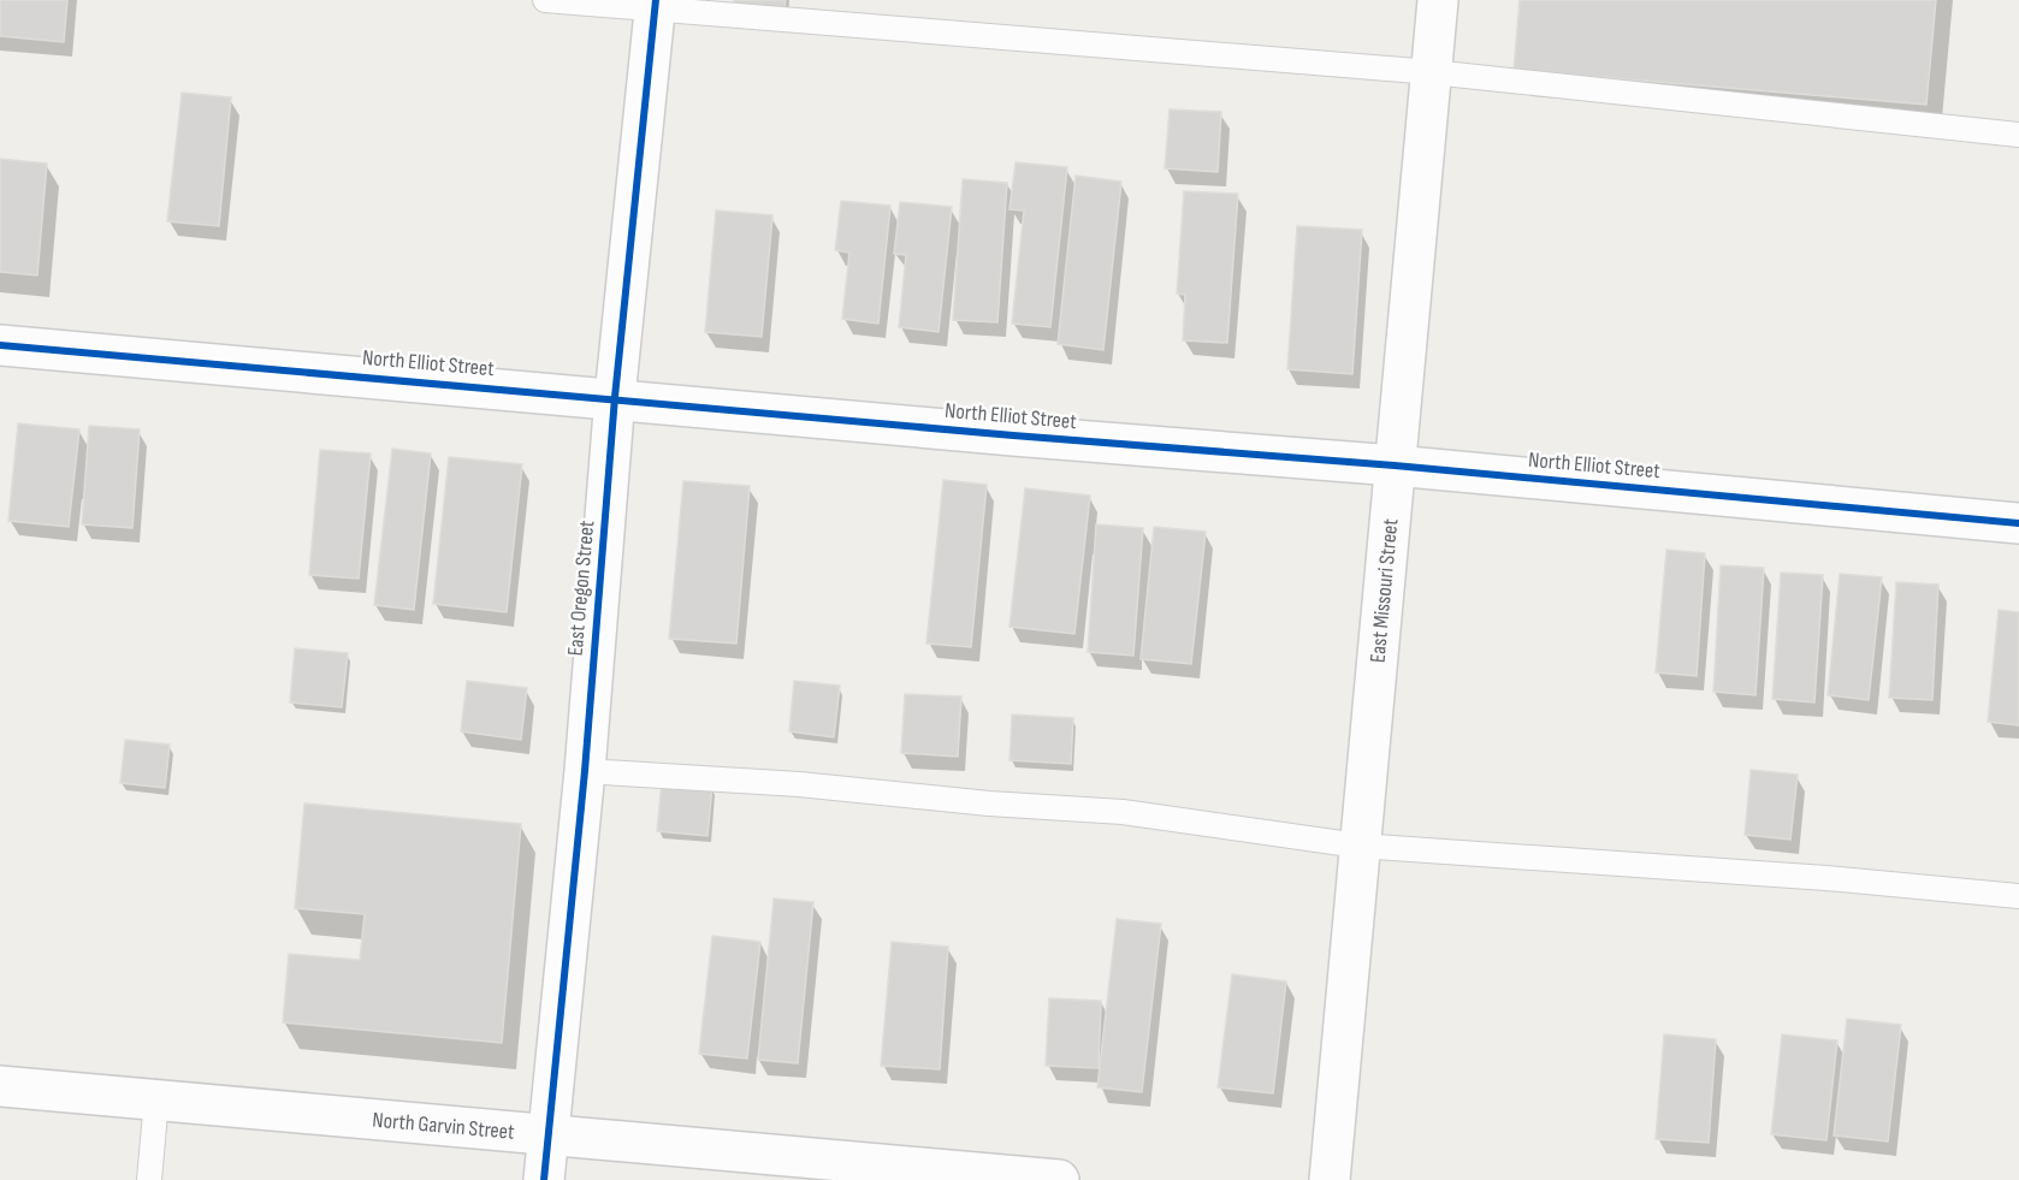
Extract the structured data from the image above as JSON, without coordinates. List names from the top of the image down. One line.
{"streets":{"street":["North Elliot Street","East Oregon Street","East Missouri Street","North Garvin Street"]},"crossings":[["North Elliot Street","East Oregon Street"],["North Elliot Street","East Missouri Street"],["East Oregon Street","North Garvin Street"]]}
